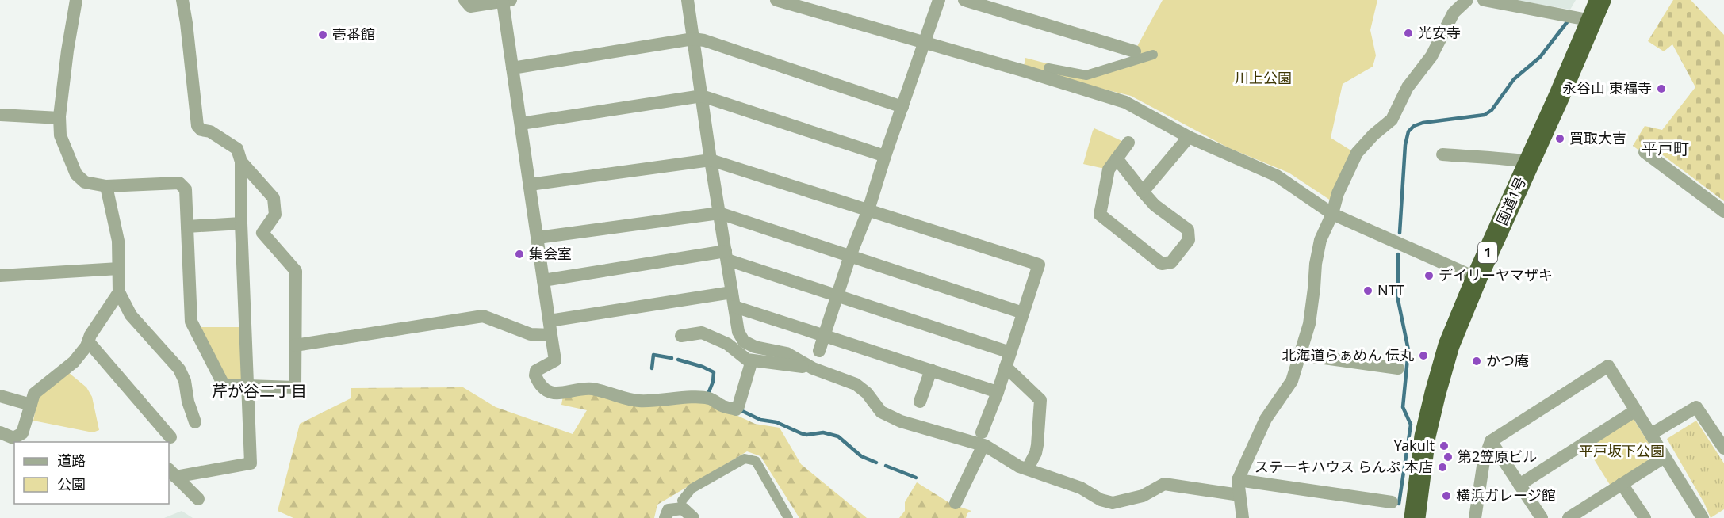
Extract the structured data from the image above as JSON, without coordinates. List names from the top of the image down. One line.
{"streets":{"highway":["国道1号","1"]},"districts":["平戸町","芹が谷二丁目"],"parks":["川上公園","平戸坂下公園"],"places":["光安寺","壱番館","永谷山 東福寺","買取大吉","集会室","デイリーヤマザキ","NTT","北海道らぁめん 伝丸","かつ庵","Yakult","第2笠原ビル","ステーキハウス らんぷ 本店","横浜ガレージ館"],"legend":["道路","公園"]}
